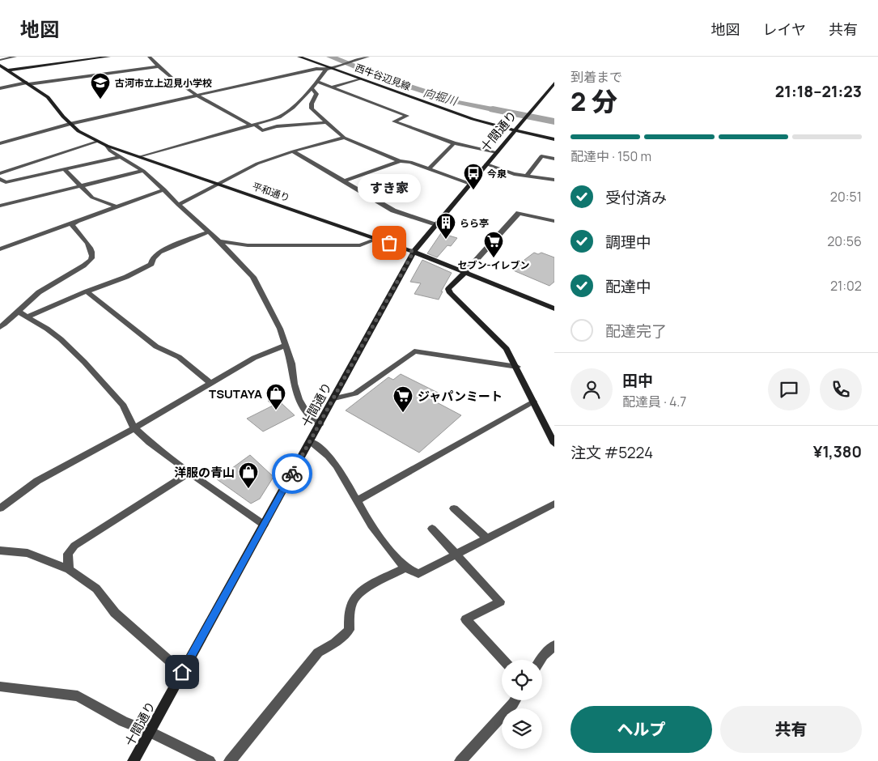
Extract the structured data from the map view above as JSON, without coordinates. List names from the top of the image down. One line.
{"streets":{"street":["西牛谷辺見線","十間通り","平和通り"]},"crossings":[["西牛谷辺見線","十間通り"],["十間通り","平和通り"]],"water":["向堀川"],"places":{"school or university":["古河市立上辺見小学校"],"bus stop":["今泉"],"building":["らら亭"],"other":["すき家"],"supermarket":["セブン-イレブン","ジャパンミート"],"shop":["TSUTAYA","洋服の青山"]},"page":{"header":"地図","nav":["地図","レイヤ","共有"],"heading":["2 分","到着まで","21:18–21:23"],"panel":["田中","配達員 · 4.7","注文 #5224","¥1,380"],"bar":"配達中 · 150 m","bubble":"すき家","list":[["受付済み","20:51"],["調理中","20:56"],["配達中","21:02"],"配達完了"],"buttons":["ヘルプ","共有"]}}
